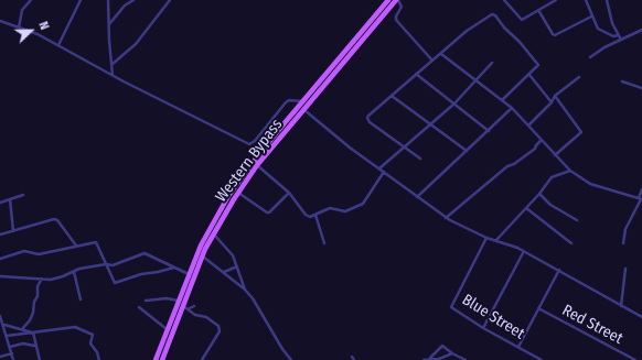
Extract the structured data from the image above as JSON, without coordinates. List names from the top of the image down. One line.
{"streets":{"main road":["Western Bypass"],"street":["Blue Street","Red Street"]},"north":"right"}
